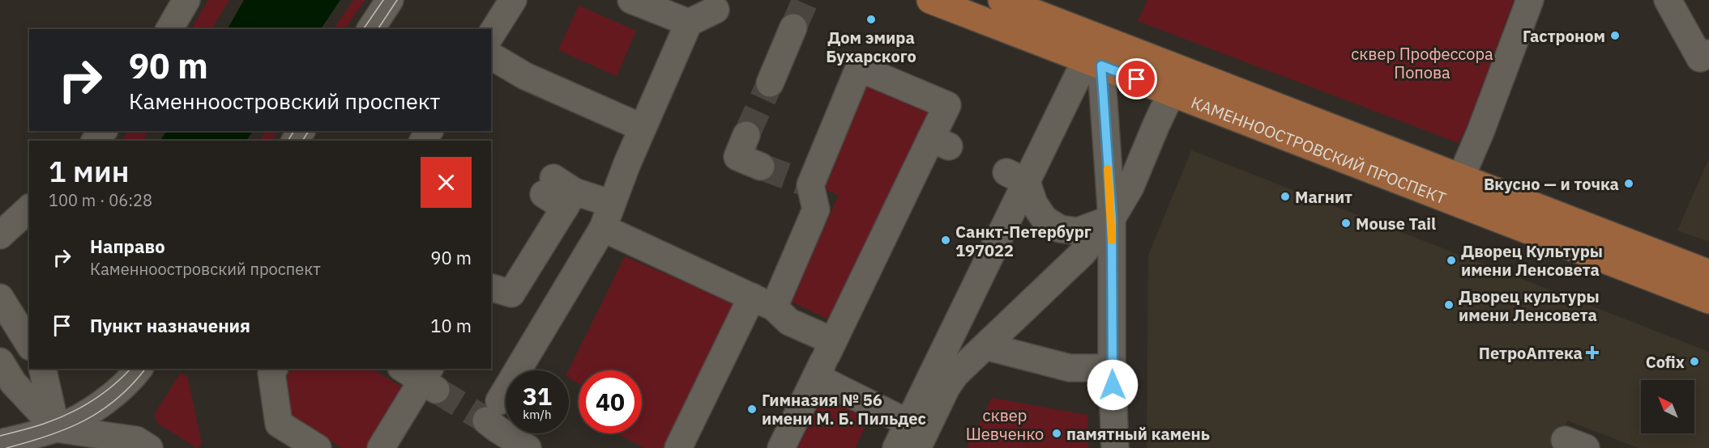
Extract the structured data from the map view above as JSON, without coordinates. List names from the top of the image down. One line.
{"streets":{"main road":["КАМЕННООСТРОВСКИЙ ПРОСПЕКТ"]},"parks":["сквер Профессора Попова","сквер Шевченко"],"places":{"other":["Дом эмира Бухарского","Гастроном","Вкусно — и точка","Магнит","Mouse Tail","Санкт-Петербург 197022","Дворец Культуры имени Ленсовета","Дворец культуры имени Ленсовета","Cofix","Гимназия № 56 имени М. Б. Пильдес","памятный камень"],"health":["ПетроАптека"]},"north":"top left","page":{"turn":["90 m","Каменноостровский проспект"],"heading":["1 мин","100 m · 06:28"],"list":[{"name":"Направо","note":"Каменноостровский проспект","value":"90 m"},{"name":"Пункт назначения","value":"10 m"}],"speed":"31 km/h","limit":"40"}}
